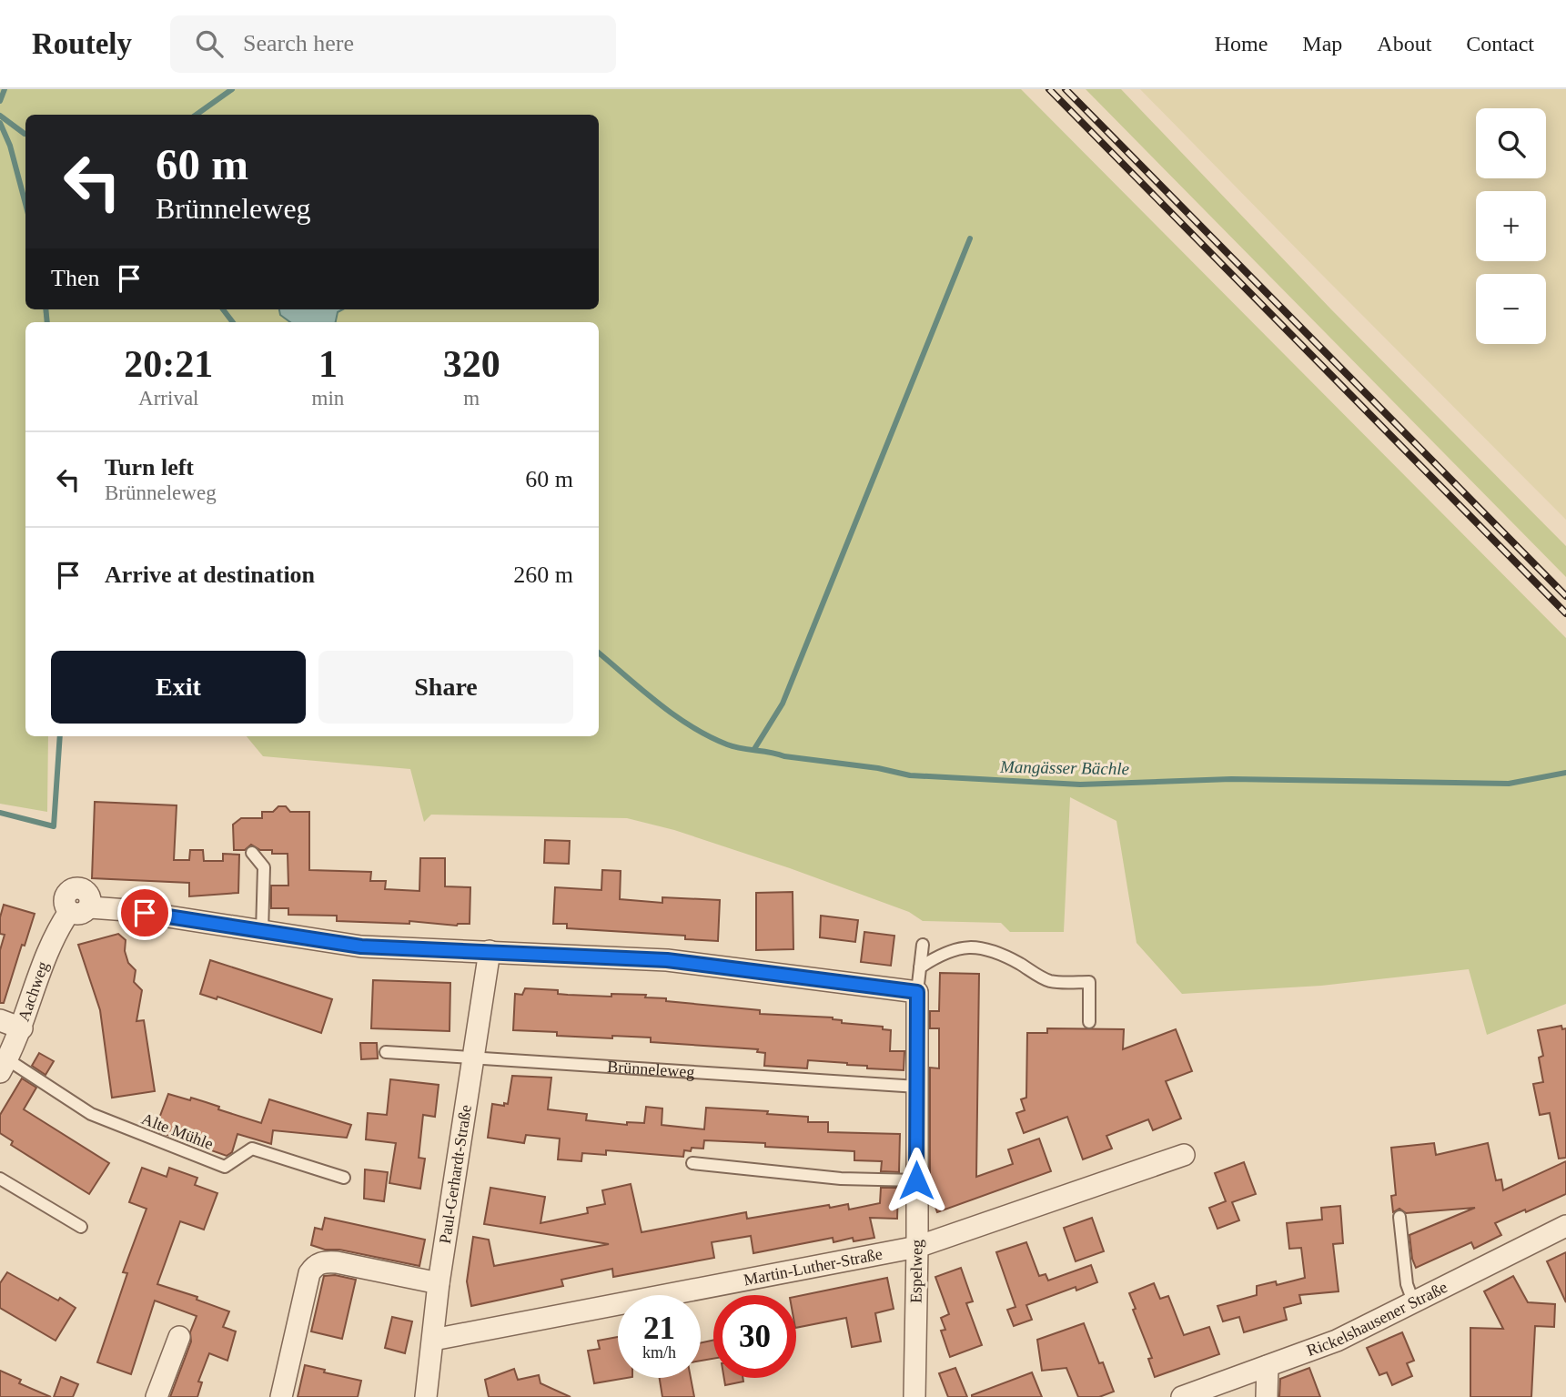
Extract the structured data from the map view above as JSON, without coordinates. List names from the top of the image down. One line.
{"streets":{"street":["Aachweg","Paul-Gerhardt-Straße","Martin-Luther-Straße","Espelweg","Rickelshausener Straße"],"lane":["Brünneleweg","Alte Mühle"]},"crossings":[["Aachweg","Alte Mühle"],["Brünneleweg","Paul-Gerhardt-Straße"],["Brünneleweg","Espelweg"],["Paul-Gerhardt-Straße","Martin-Luther-Straße"],["Martin-Luther-Straße","Espelweg"]],"water":["Mangässer Bächle"],"page":{"header":"Routely","search":"Search here","nav":["Home","Map","About","Contact"],"map_buttons":["+","−"],"turn":["60 m","Brünneleweg"],"then":"Then","eta":["20:21","Arrival","1","min","320","m"],"list":[{"name":"Turn left","note":"Brünneleweg","value":"60 m"},{"name":"Arrive at destination","value":"260 m"}],"buttons":["Exit","Share"],"speed":"21 km/h","limit":"30"}}
